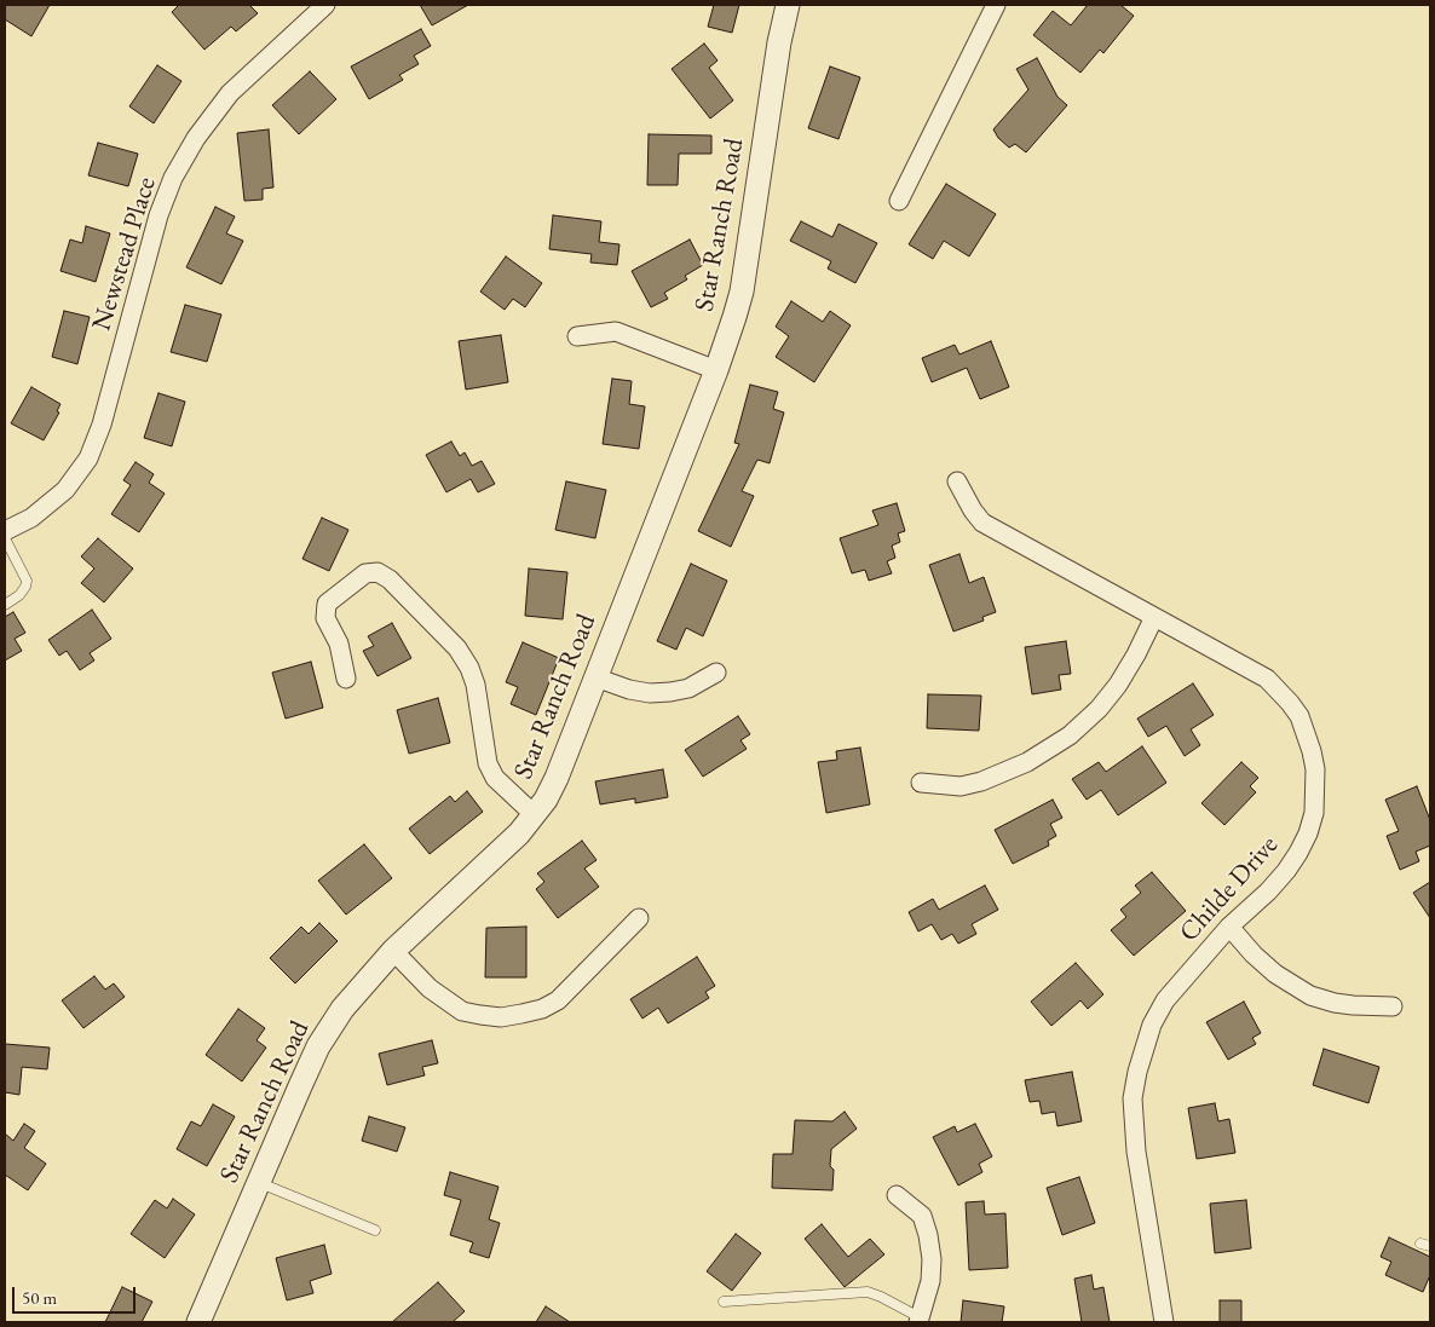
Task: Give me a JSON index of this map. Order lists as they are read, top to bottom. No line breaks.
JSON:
{"streets":{"street":["Star Ranch Road","Newstead Place","Childe Drive"]},"scale_bar":"50 m"}
